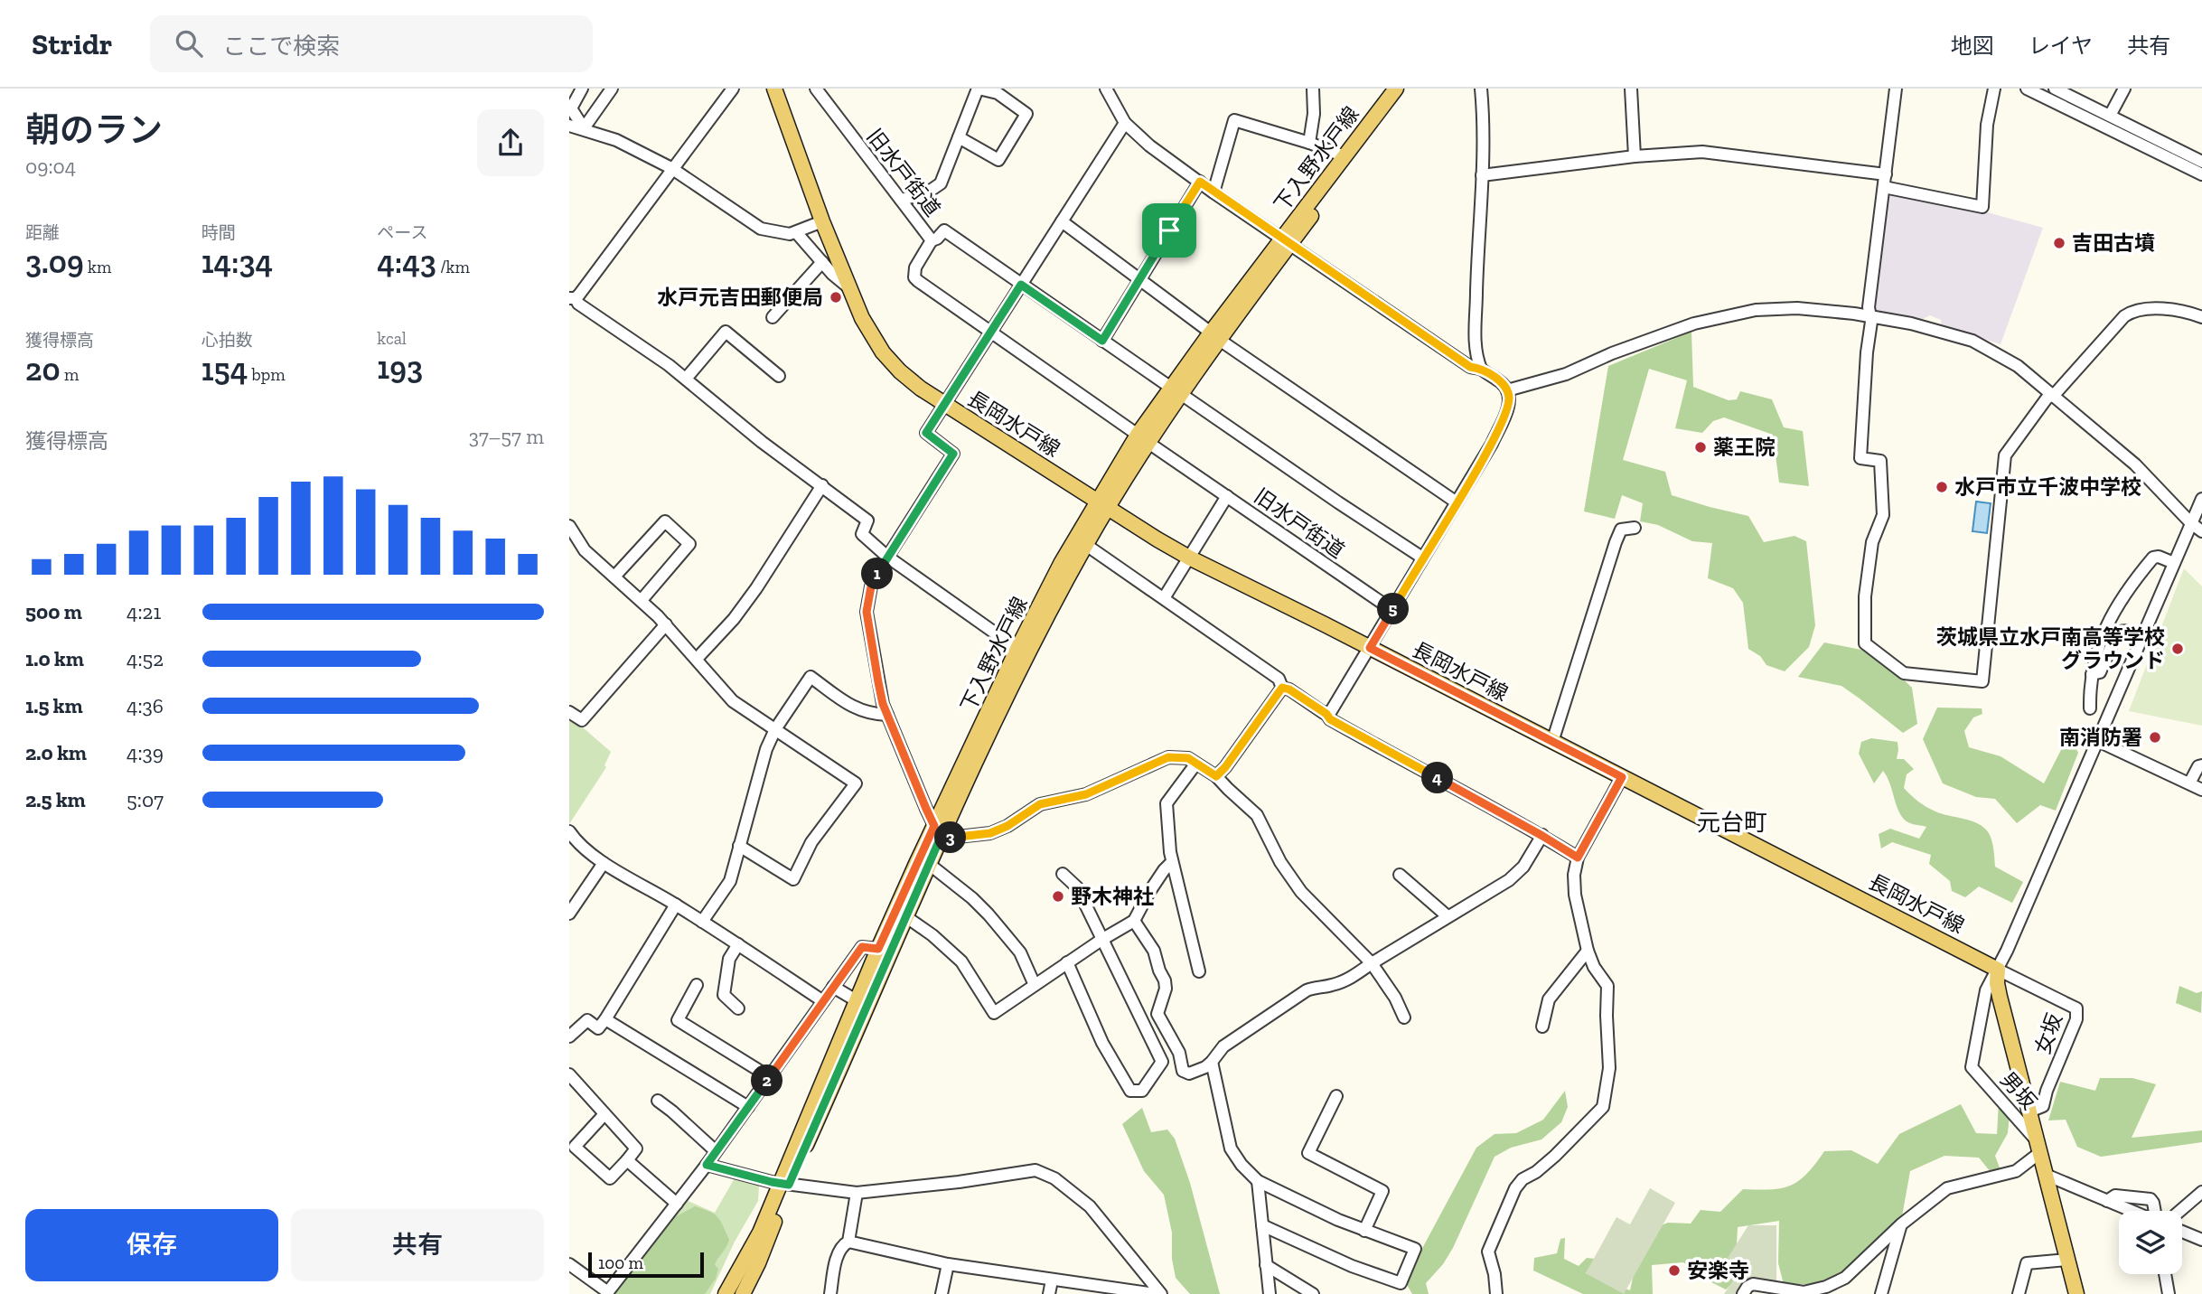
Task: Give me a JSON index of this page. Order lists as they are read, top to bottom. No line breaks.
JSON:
{"streets":{"main road":["下入野水戸線","長岡水戸線"],"street":["旧水戸街道","女坂","男坂"]},"crossings":[["下入野水戸線","旧水戸街道"],["下入野水戸線","長岡水戸線"],["長岡水戸線","女坂"],["長岡水戸線","男坂"],["女坂","男坂"]],"districts":["元台町"],"places":["吉田古墳","水戸元吉田郵便局","薬王院","水戸市立千波中学校","茨城県立水戸南高等学校 グラウンド","南消防署","野木神社","安楽寺"],"scale_bar":"100 m","page":{"header":"Stridr","search":"ここで検索","nav":["地図","レイヤ","共有"],"heading":["朝のラン","09:04"],"stats":[["距離","3.09 km"],["時間","14:34"],["ペース","4:43 /km"],["獲得標高","20 m"],["心拍数","154 bpm"],["kcal","193"]],"chart":["獲得標高","37–57 m"],"pins":["1","5","4","3","2"],"list":[{"name":"500 m","note":"4:21"},{"name":"1.0 km","note":"4:52"},{"name":"1.5 km","note":"4:36"},{"name":"2.0 km","note":"4:39"},{"name":"2.5 km","note":"5:07"}],"buttons":["保存","共有"],"scale":"100 m"}}
